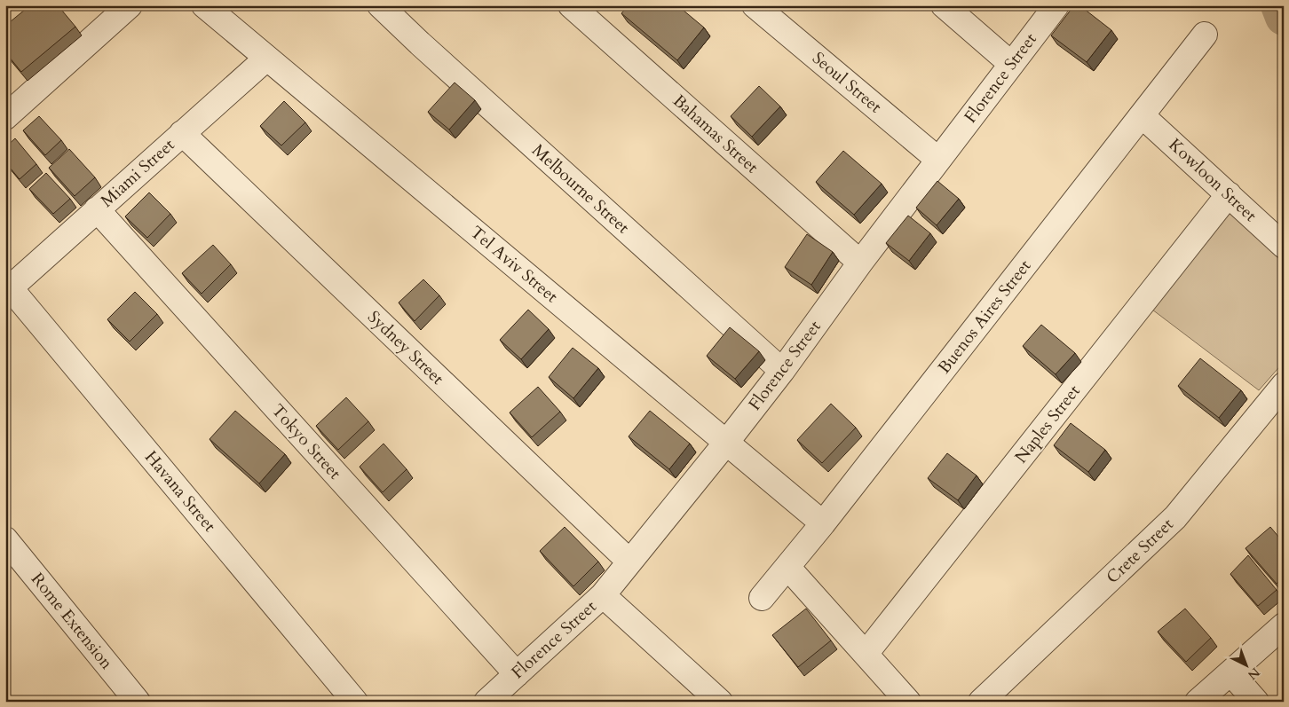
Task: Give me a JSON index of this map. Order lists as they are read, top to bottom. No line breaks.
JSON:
{"streets":{"street":["Florence Street","Seoul Street","Bahamas Street","Miami Street","Kowloon Street","Melbourne Street","Tel Aviv Street","Buenos Aires Street","Sydney Street","Naples Street","Tokyo Street","Havana Street","Crete Street","Rome Extension"]},"crossings":[["Florence Street","Seoul Street"],["Florence Street","Bahamas Street"],["Florence Street","Melbourne Street"],["Florence Street","Tel Aviv Street"],["Florence Street","Sydney Street"],["Florence Street","Tokyo Street"],["Miami Street","Tel Aviv Street"],["Miami Street","Sydney Street"],["Miami Street","Tokyo Street"],["Miami Street","Havana Street"],["Kowloon Street","Buenos Aires Street"],["Kowloon Street","Naples Street"],["Tel Aviv Street","Buenos Aires Street"]],"north":"bottom right"}
